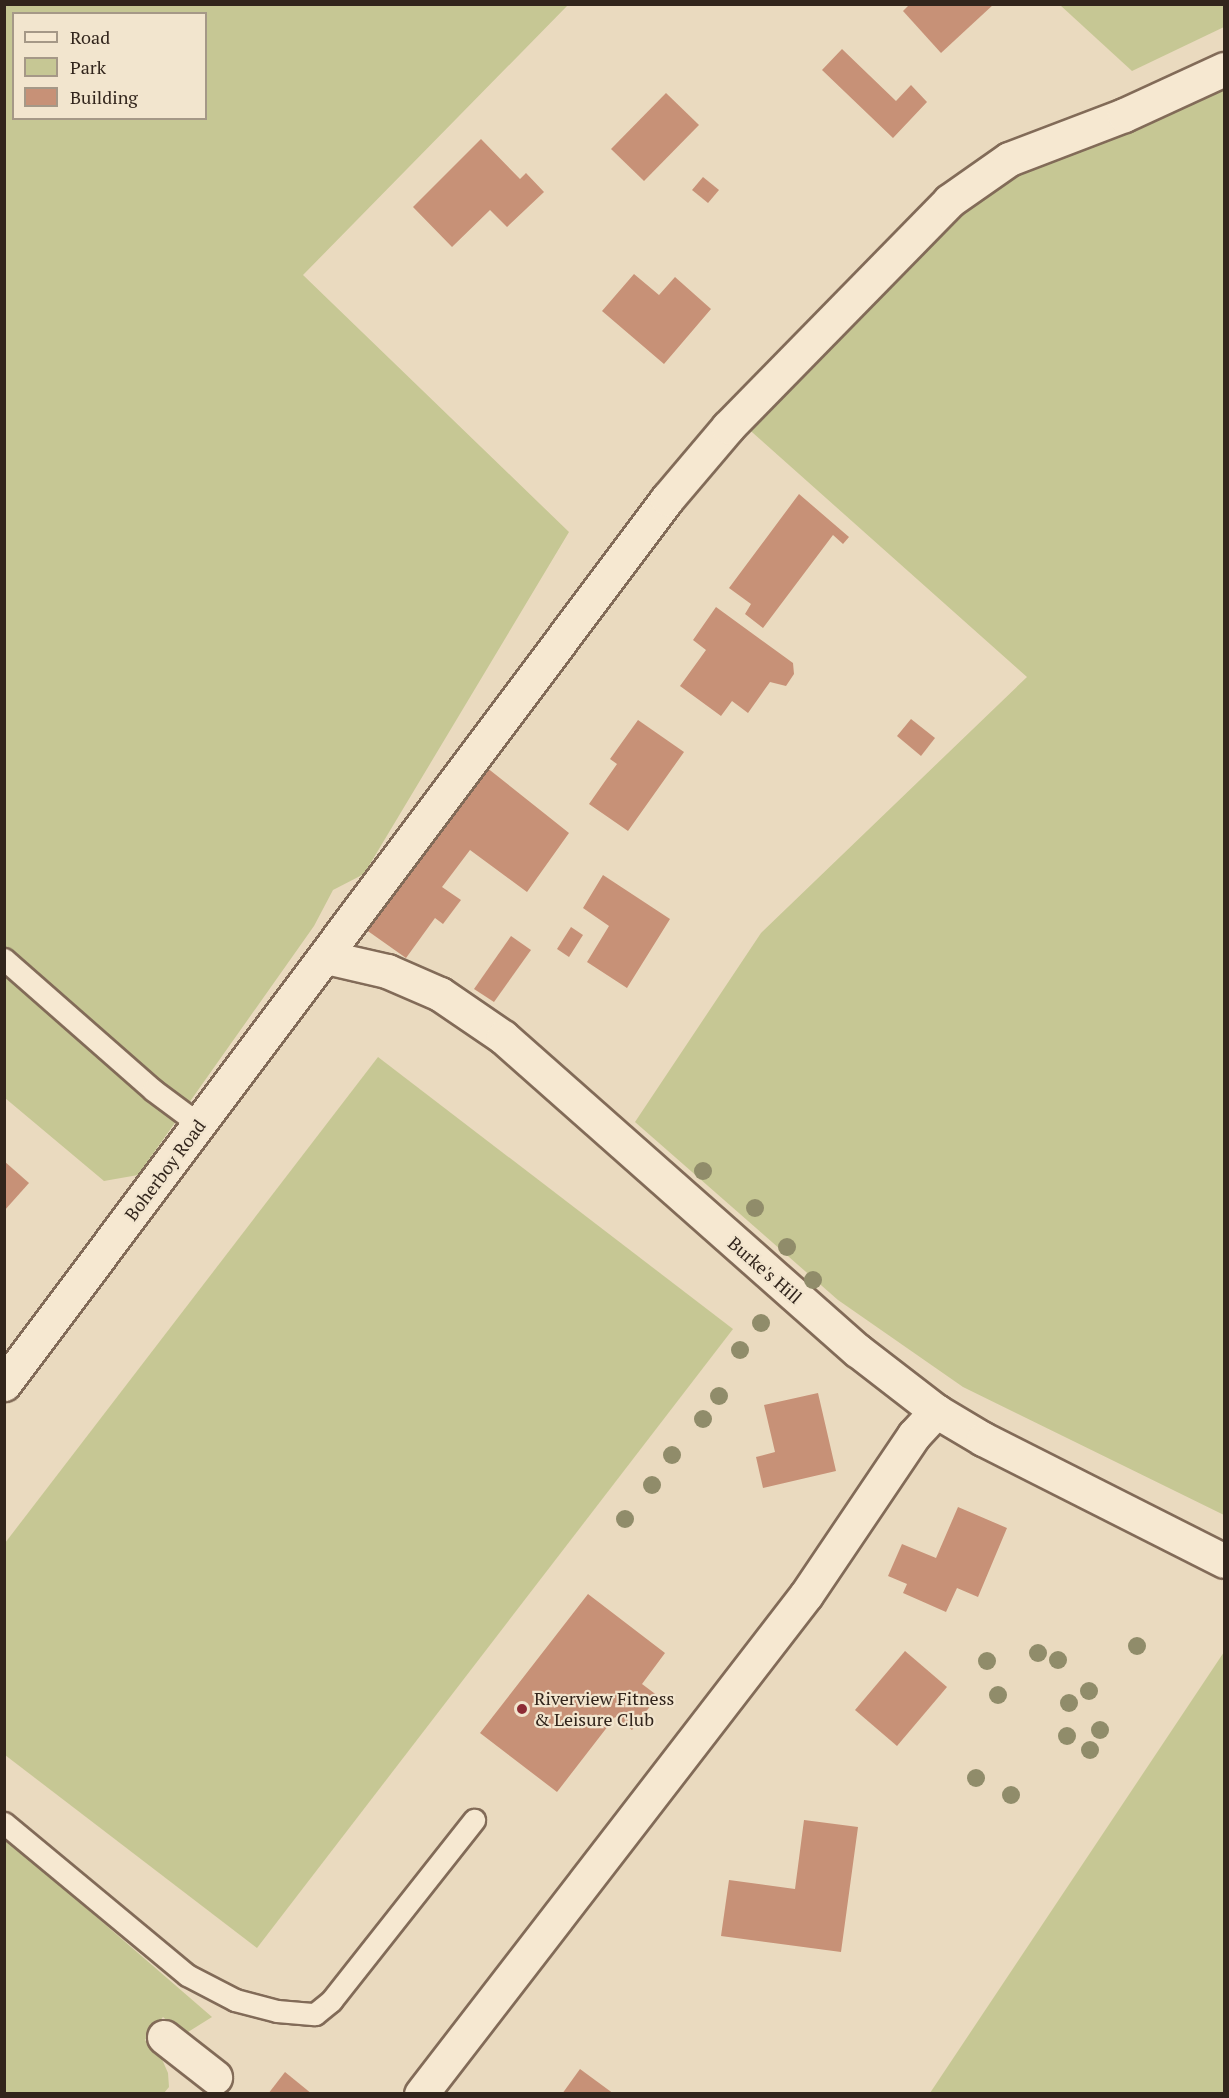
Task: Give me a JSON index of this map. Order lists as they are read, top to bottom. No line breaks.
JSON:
{"streets":{"street":["Boherboy Road","Burke's Hill"]},"crossings":[["Boherboy Road","Burke's Hill"]],"places":["Riverview Fitness & Leisure Club"],"legend":["Road","Park","Building"]}
